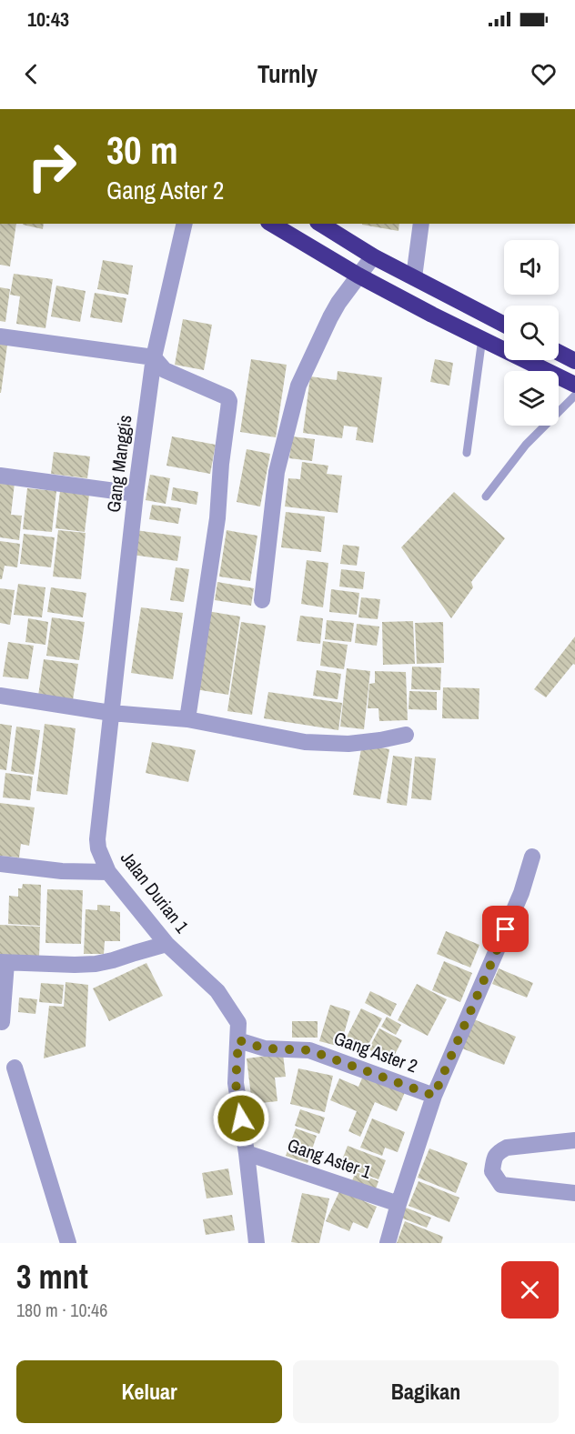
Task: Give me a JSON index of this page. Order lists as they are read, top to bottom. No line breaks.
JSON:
{"streets":{"street":["Gang Manggis","Jalan Durian 1","Gang Aster 2","Gang Aster 1"]},"crossings":[["Gang Manggis","Jalan Durian 1"],["Jalan Durian 1","Gang Aster 2"],["Jalan Durian 1","Gang Aster 1"]],"page":{"status":"10:43","header":"Turnly","turn":["30 m","Gang Aster 2"],"heading":["3 mnt","180 m · 10:46"],"buttons":["Keluar","Bagikan"]}}
